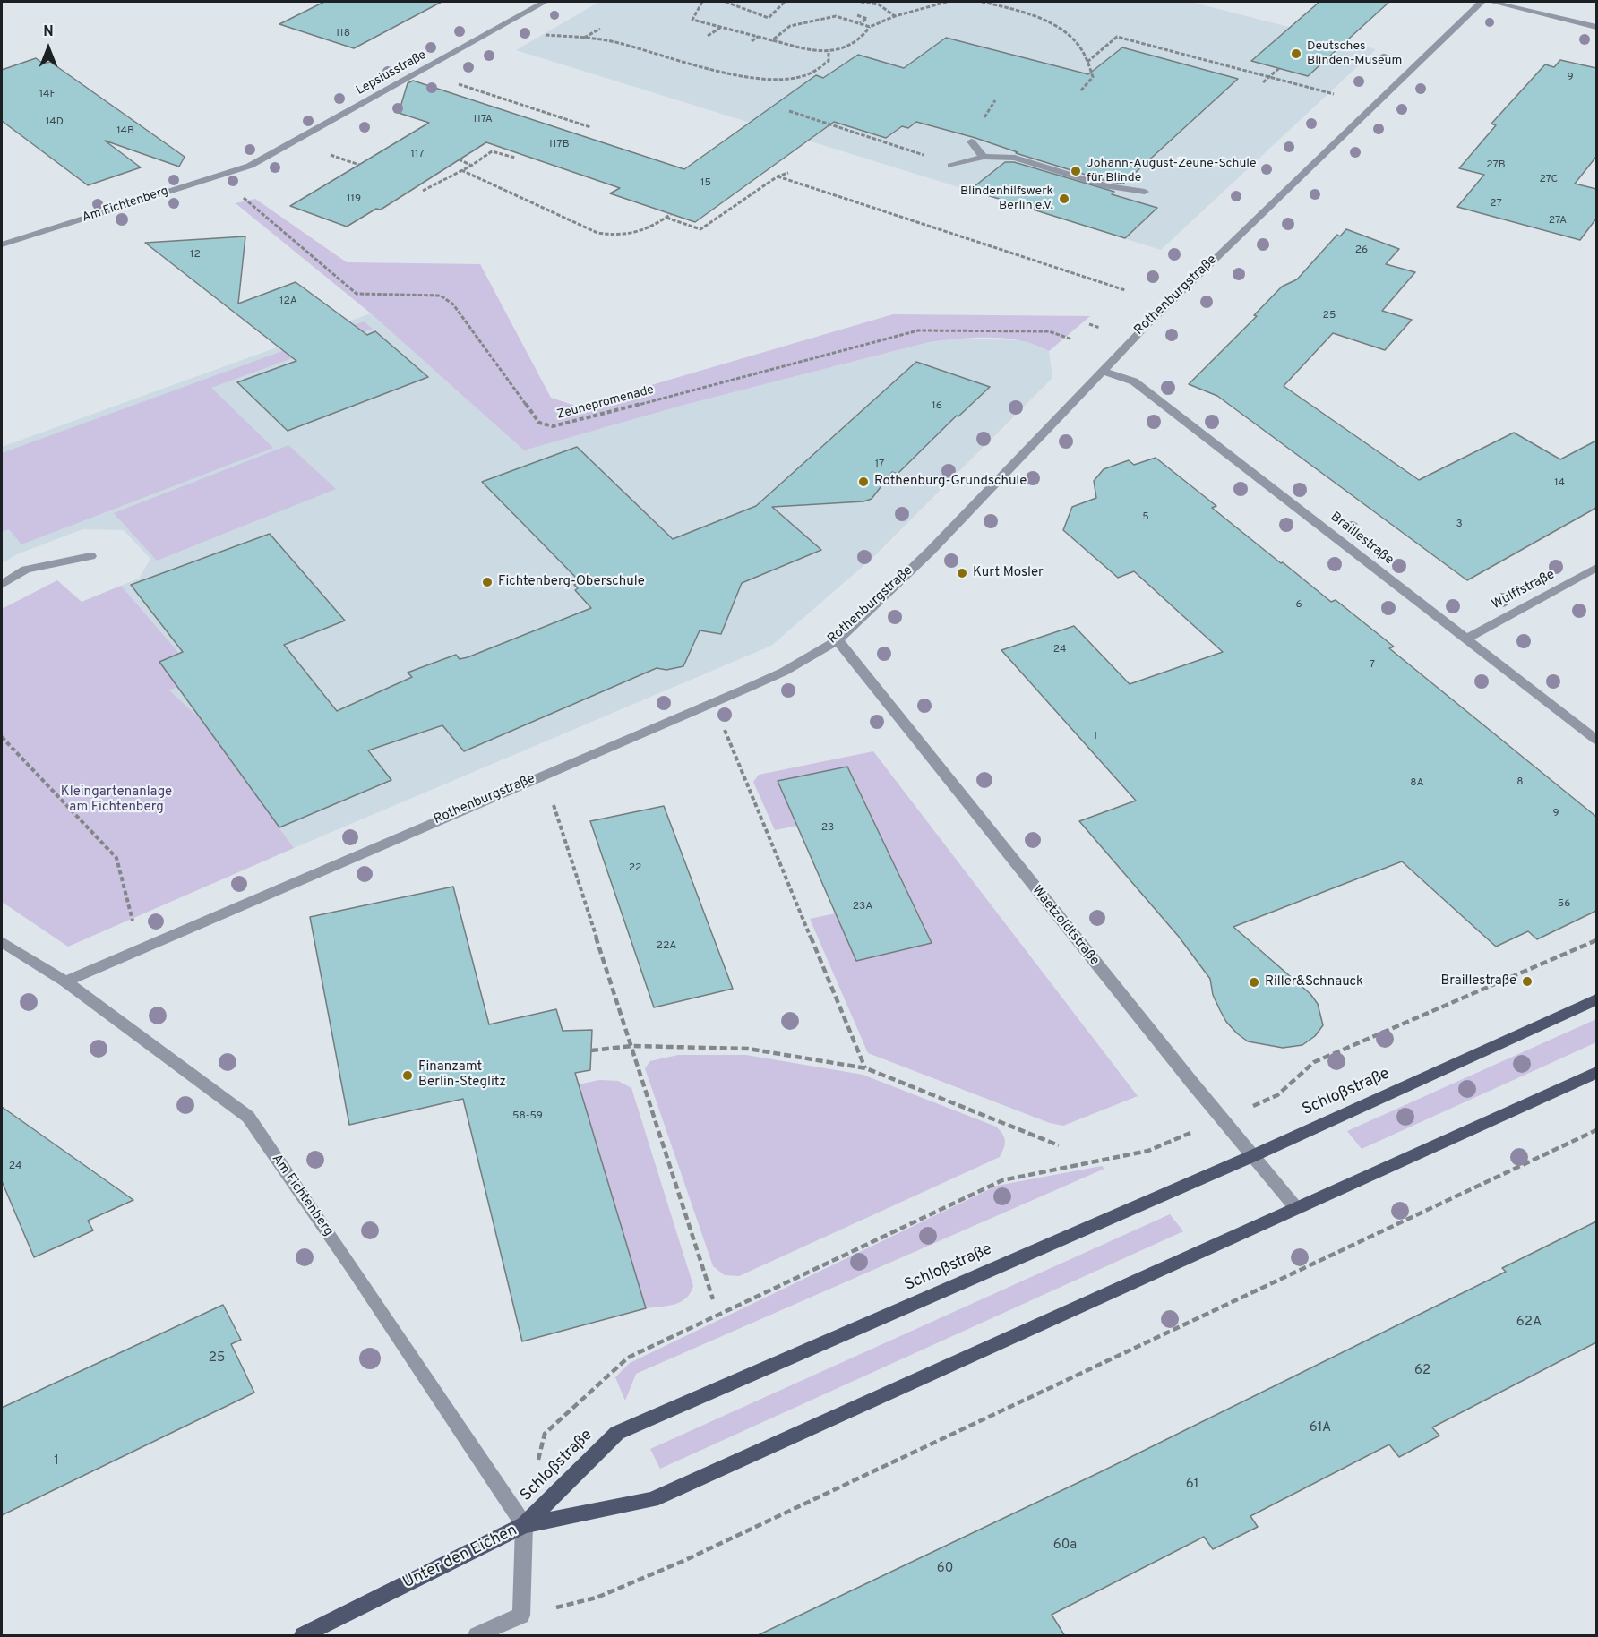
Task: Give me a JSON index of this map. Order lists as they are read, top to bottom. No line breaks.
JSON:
{"streets":{"main road":["Schloßstraße","Unter den Eichen"],"street":["Lepsiusstraße","Am Fichtenberg","Rothenburgstraße","Braillestraße","Wulffstraße","Waetzoldtstraße"],"path":["Zeunepromenade"]},"crossings":[["Lepsiusstraße","Am Fichtenberg"],["Am Fichtenberg","Rothenburgstraße"],["Am Fichtenberg","Schloßstraße"],["Am Fichtenberg","Unter den Eichen"],["Rothenburgstraße","Braillestraße"],["Rothenburgstraße","Waetzoldtstraße"],["Braillestraße","Wulffstraße"],["Waetzoldtstraße","Schloßstraße"],["Schloßstraße","Unter den Eichen"]],"parks":["Kleingartenanlage am Fichtenberg"],"places":["Deutsches Blinden-Museum","Johann-August-Zeune-Schule für Blinde","Blindenhilfswerk Berlin e.V.","Rothenburg-Grundschule","Kurt Mosler","Fichtenberg-Oberschule","Braillestraße","Riller&Schnauck","Finanzamt Berlin-Steglitz"],"house_numbers":["118","9","14F","117A","14D","14B","117B","117","27B","27C","15","119","27","27A","26","12","12A","25","16","17","14","5","3","6","24","7","1","8","8A","9","23","22","56","23A","22A","58-59","24","62A","25","62","61A","1","61","60a","60"],"north":"top"}
